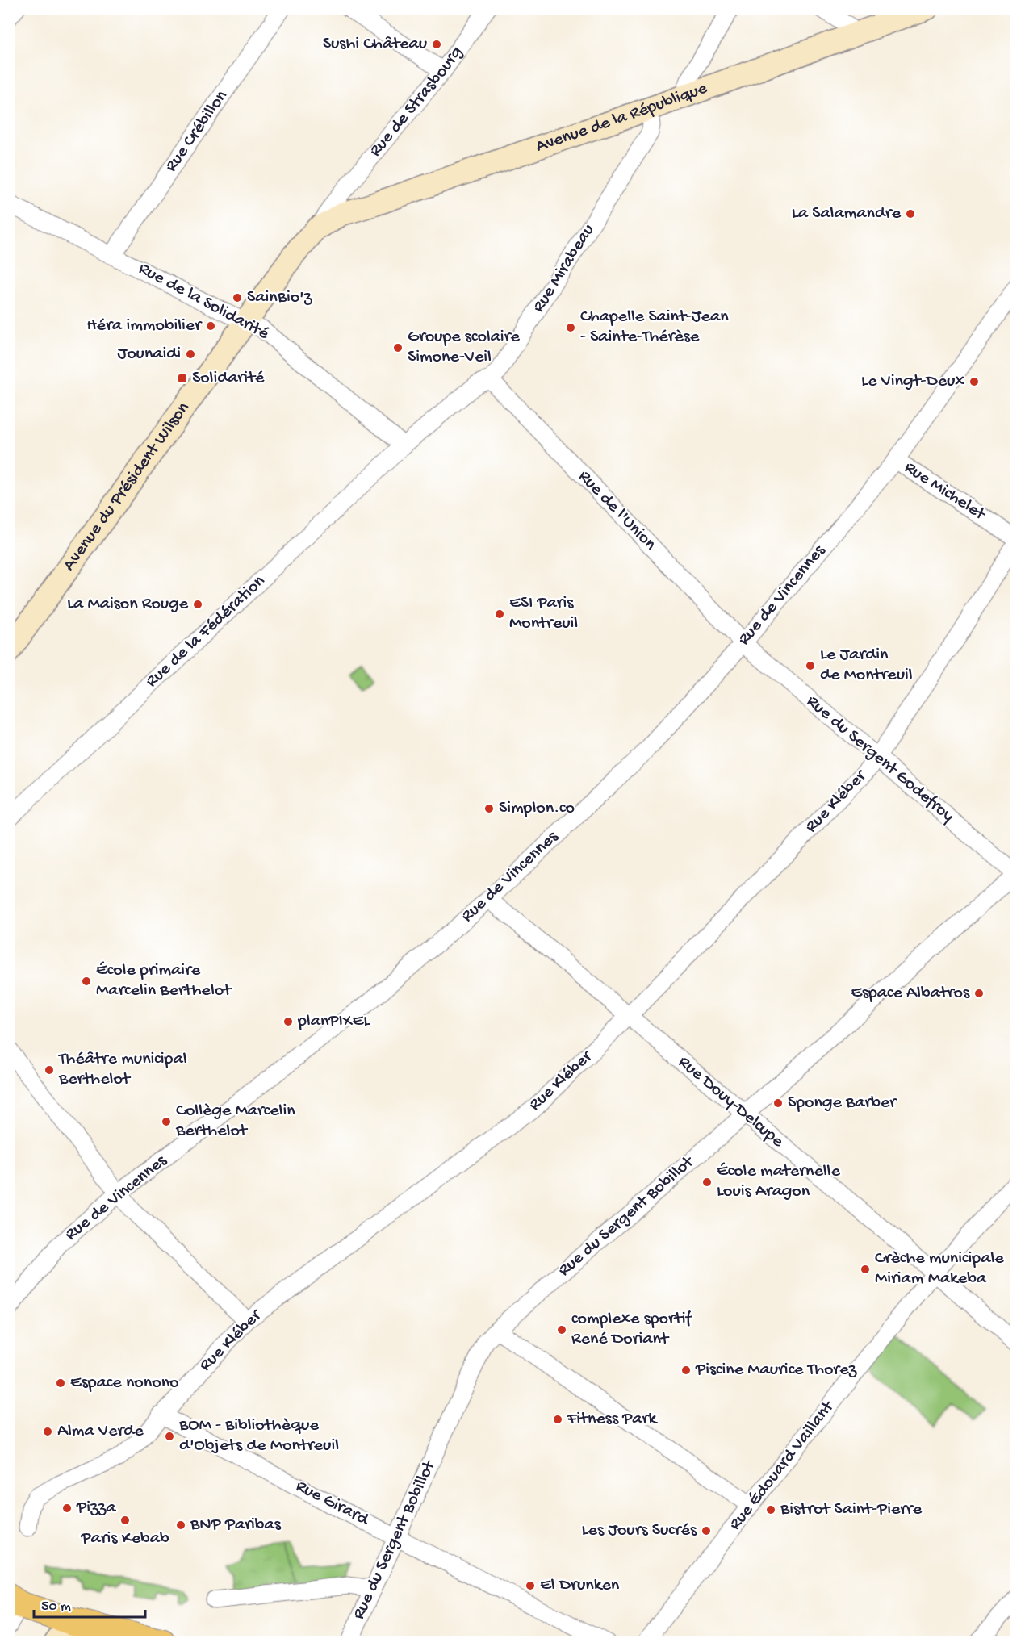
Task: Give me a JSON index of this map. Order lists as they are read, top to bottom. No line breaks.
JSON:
{"streets":{"street":["Rue de Strasbourg","Avenue de la République","Rue Crébillon","Rue Mirabeau","Rue de la Solidarité","Avenue du Président Wilson","Rue Michelet","Rue de l'Union","Rue de Vincennes","Rue de la Fédération","Rue du Sergent Godefroy","Rue Kléber","Rue Douy-Delcupe","Rue du Sergent Bobillot","Rue Édouard Vaillant","Rue Girard"]},"crossings":[["Rue de Strasbourg","Avenue de la République"],["Avenue de la République","Rue Mirabeau"],["Avenue de la République","Rue de la Solidarité"],["Avenue de la République","Avenue du Président Wilson"],["Rue Crébillon","Rue de la Solidarité"],["Rue Mirabeau","Rue de la Solidarité"],["Rue Mirabeau","Rue de l'Union"],["Rue Mirabeau","Rue de la Fédération"],["Rue de la Solidarité","Avenue du Président Wilson"],["Rue de la Solidarité","Rue de la Fédération"],["Rue Michelet","Rue de Vincennes"],["Rue de l'Union","Rue de Vincennes"],["Rue de l'Union","Rue du Sergent Godefroy"],["Rue de Vincennes","Rue du Sergent Godefroy"],["Rue de Vincennes","Rue Douy-Delcupe"],["Rue du Sergent Godefroy","Rue Kléber"],["Rue du Sergent Godefroy","Rue du Sergent Bobillot"],["Rue Kléber","Rue Douy-Delcupe"],["Rue Kléber","Rue Girard"],["Rue Douy-Delcupe","Rue du Sergent Bobillot"],["Rue Douy-Delcupe","Rue Édouard Vaillant"],["Rue du Sergent Bobillot","Rue Girard"]],"places":{"other":["Sushi Château","La Salamandre","SainBio'z","Héra immobilier","Chapelle Saint-Jean - Sainte-Thérèse","Groupe scolaire Simone-Veil","Jounaidi","Le Vingt-Deux","La Maison Rouge","ESI Paris Montreuil","Le Jardin de Montreuil","Simplon.co","École primaire Marcelin Berthelot","Espace Albatros","planPIXEL","Théâtre municipal Berthelot","Sponge Barber","Collège Marcelin Berthelot","École maternelle Louis Aragon","Crèche municipale Miriam Makeba","complexe sportif René Doriant","Piscine Maurice Thorez","Espace nonono","Fitness Park","Alma Verde","BOM - Bibliothèque d'Objets de Montreuil","Pizza","Bistrot Saint-Pierre","Paris Kebab","BNP Paribas","Les Jours Sucrés","El Drunken"],"transit":["Solidarité"]},"scale_bar":"50 m"}
